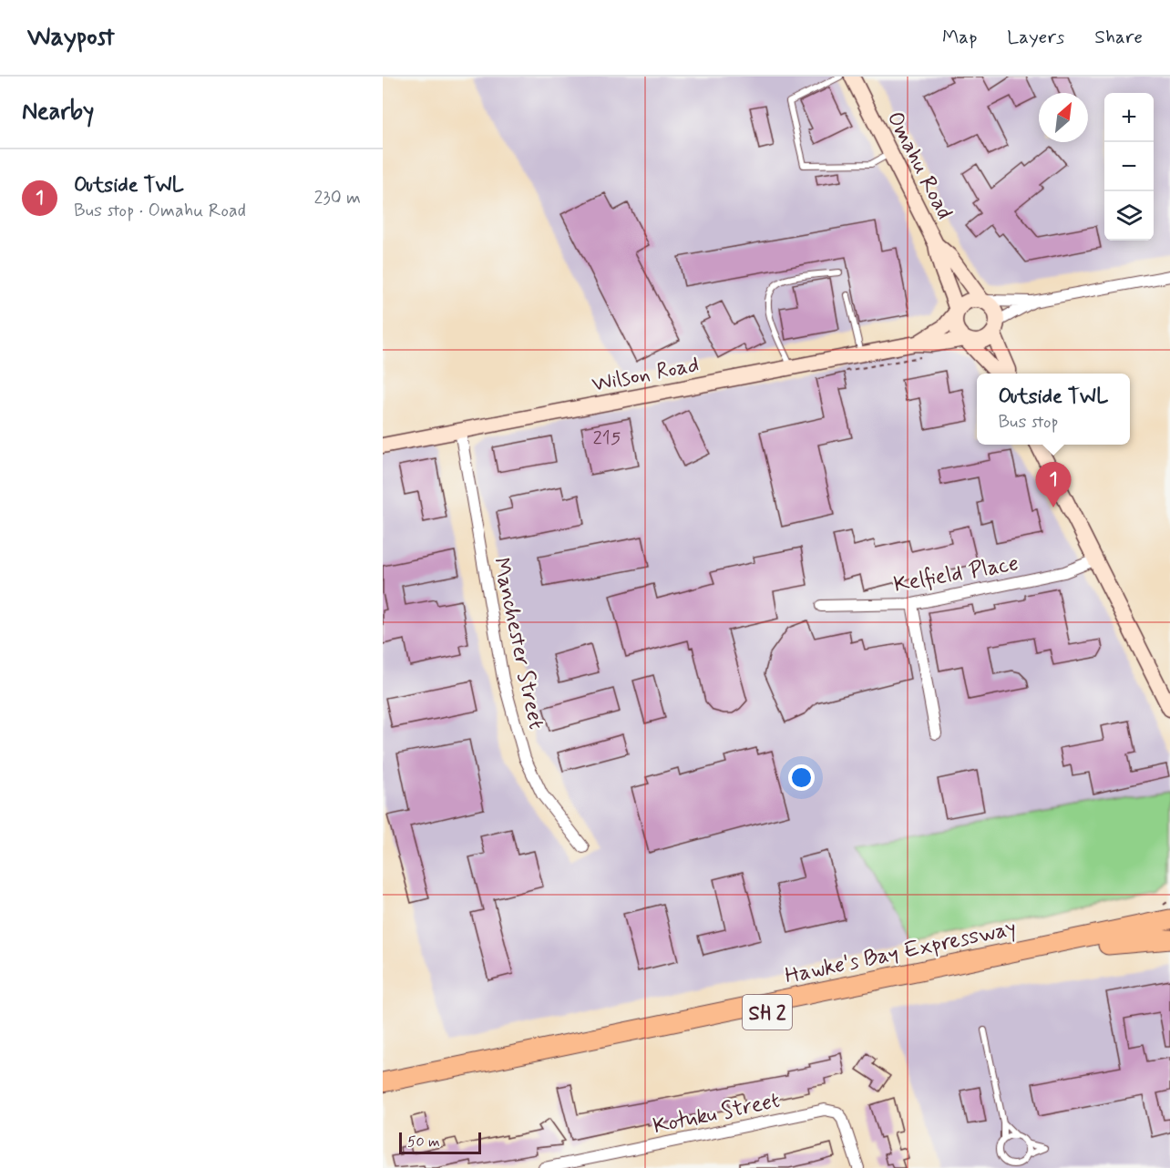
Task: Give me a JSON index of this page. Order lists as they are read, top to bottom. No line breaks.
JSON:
{"streets":{"highway":["Hawke's Bay Expressway","SH 2"],"main road":["Omahu Road","Wilson Road"],"street":["Kelfield Place","Manchester Street","Kotuku Street"]},"crossings":[["Omahu Road","Wilson Road"],["Wilson Road","Manchester Street"]],"house_numbers":["215"],"scale_bar":"50 m","north":"top right","page":{"header":"Waypost","nav":["Map","Layers","Share"],"heading":"Nearby","map_buttons":["+","−"],"list":[{"mark":"1","name":"Outside TWL","note":"Bus stop · Omahu Road","value":"230 m"}],"popup":["Outside TWL","Bus stop"],"pins":"1","scale":"50 m"}}
